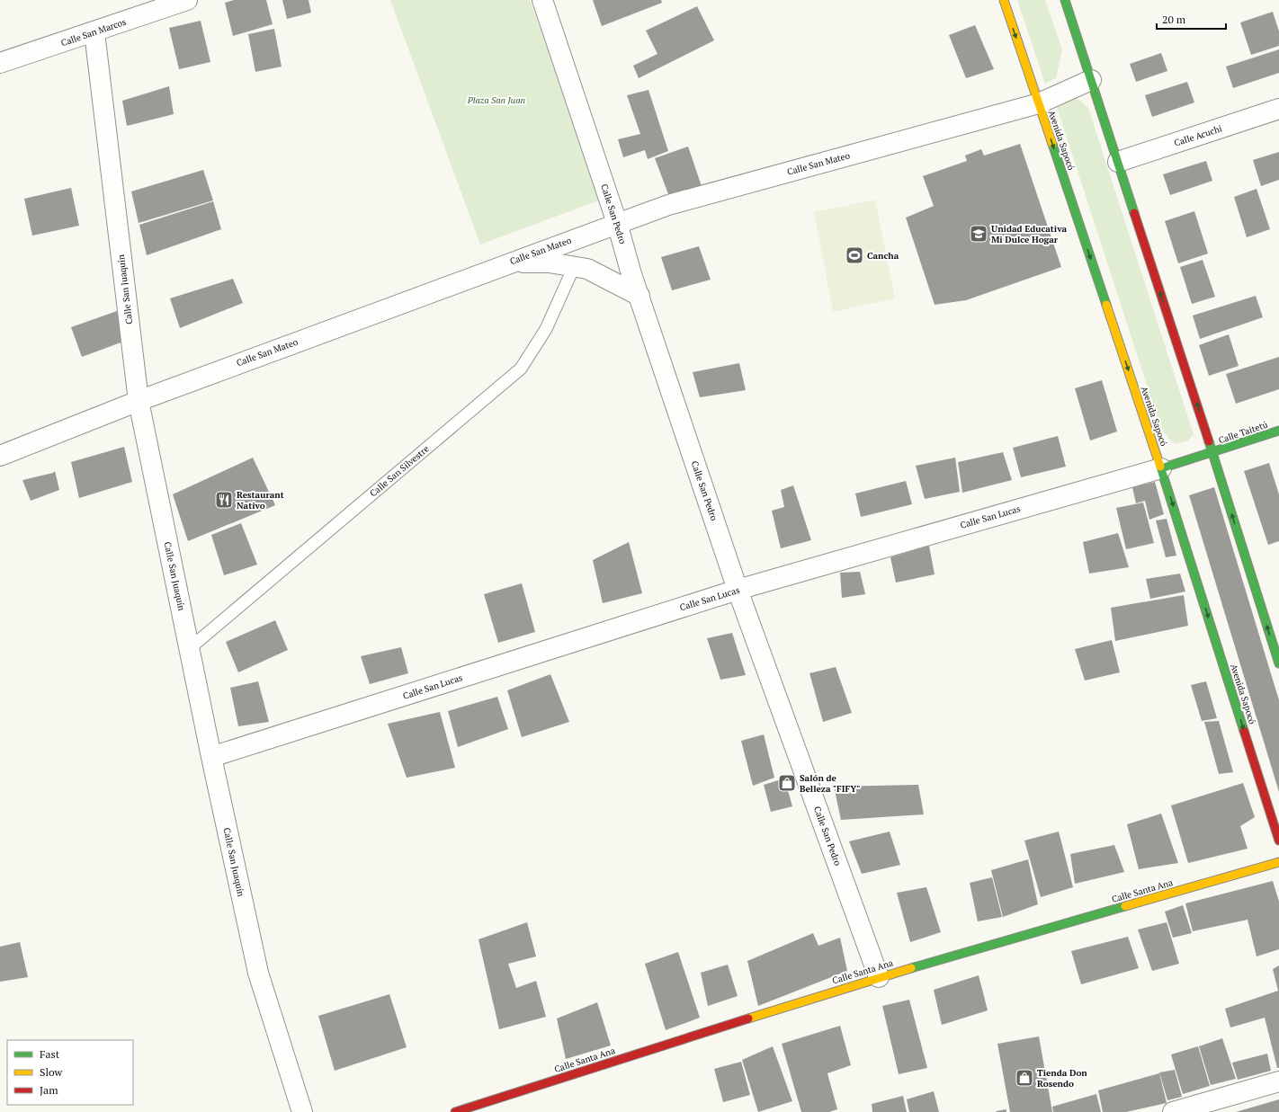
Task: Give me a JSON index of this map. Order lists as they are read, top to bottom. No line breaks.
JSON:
{"streets":{"main road":["Avenida Sapocó","Calle Taitetú","Calle San Lucas","Calle Santa Ana"],"street":["Calle San Marcos","Calle Acuchi","Calle San Mateo","Calle San Pedro","Calle San Juaquín"],"lane":["Calle San Silvestre"]},"crossings":[["Calle San Marcos","Calle San Juaquín"],["Avenida Sapocó","Calle San Mateo"],["Avenida Sapocó","Calle San Lucas"],["Calle San Mateo","Calle San Pedro"],["Calle San Mateo","Calle San Juaquín"],["Calle San Pedro","Calle San Lucas"],["Calle San Pedro","Calle Santa Ana"],["Calle San Juaquín","Calle San Silvestre"],["Calle San Juaquín","Calle San Lucas"],["Calle Taitetú","Calle San Lucas"]],"parks":["Plaza San Juan"],"places":{"school or university":["Unidad Educativa Mi Dulce Hogar"],"sports":["Cancha"],"restaurant":["Restaurant Nativo"],"shop":["Salón de Belleza \"FIFY\"","Tienda Don Rosendo"]},"legend":["Fast","Slow","Jam"],"scale_bar":"20 m"}
